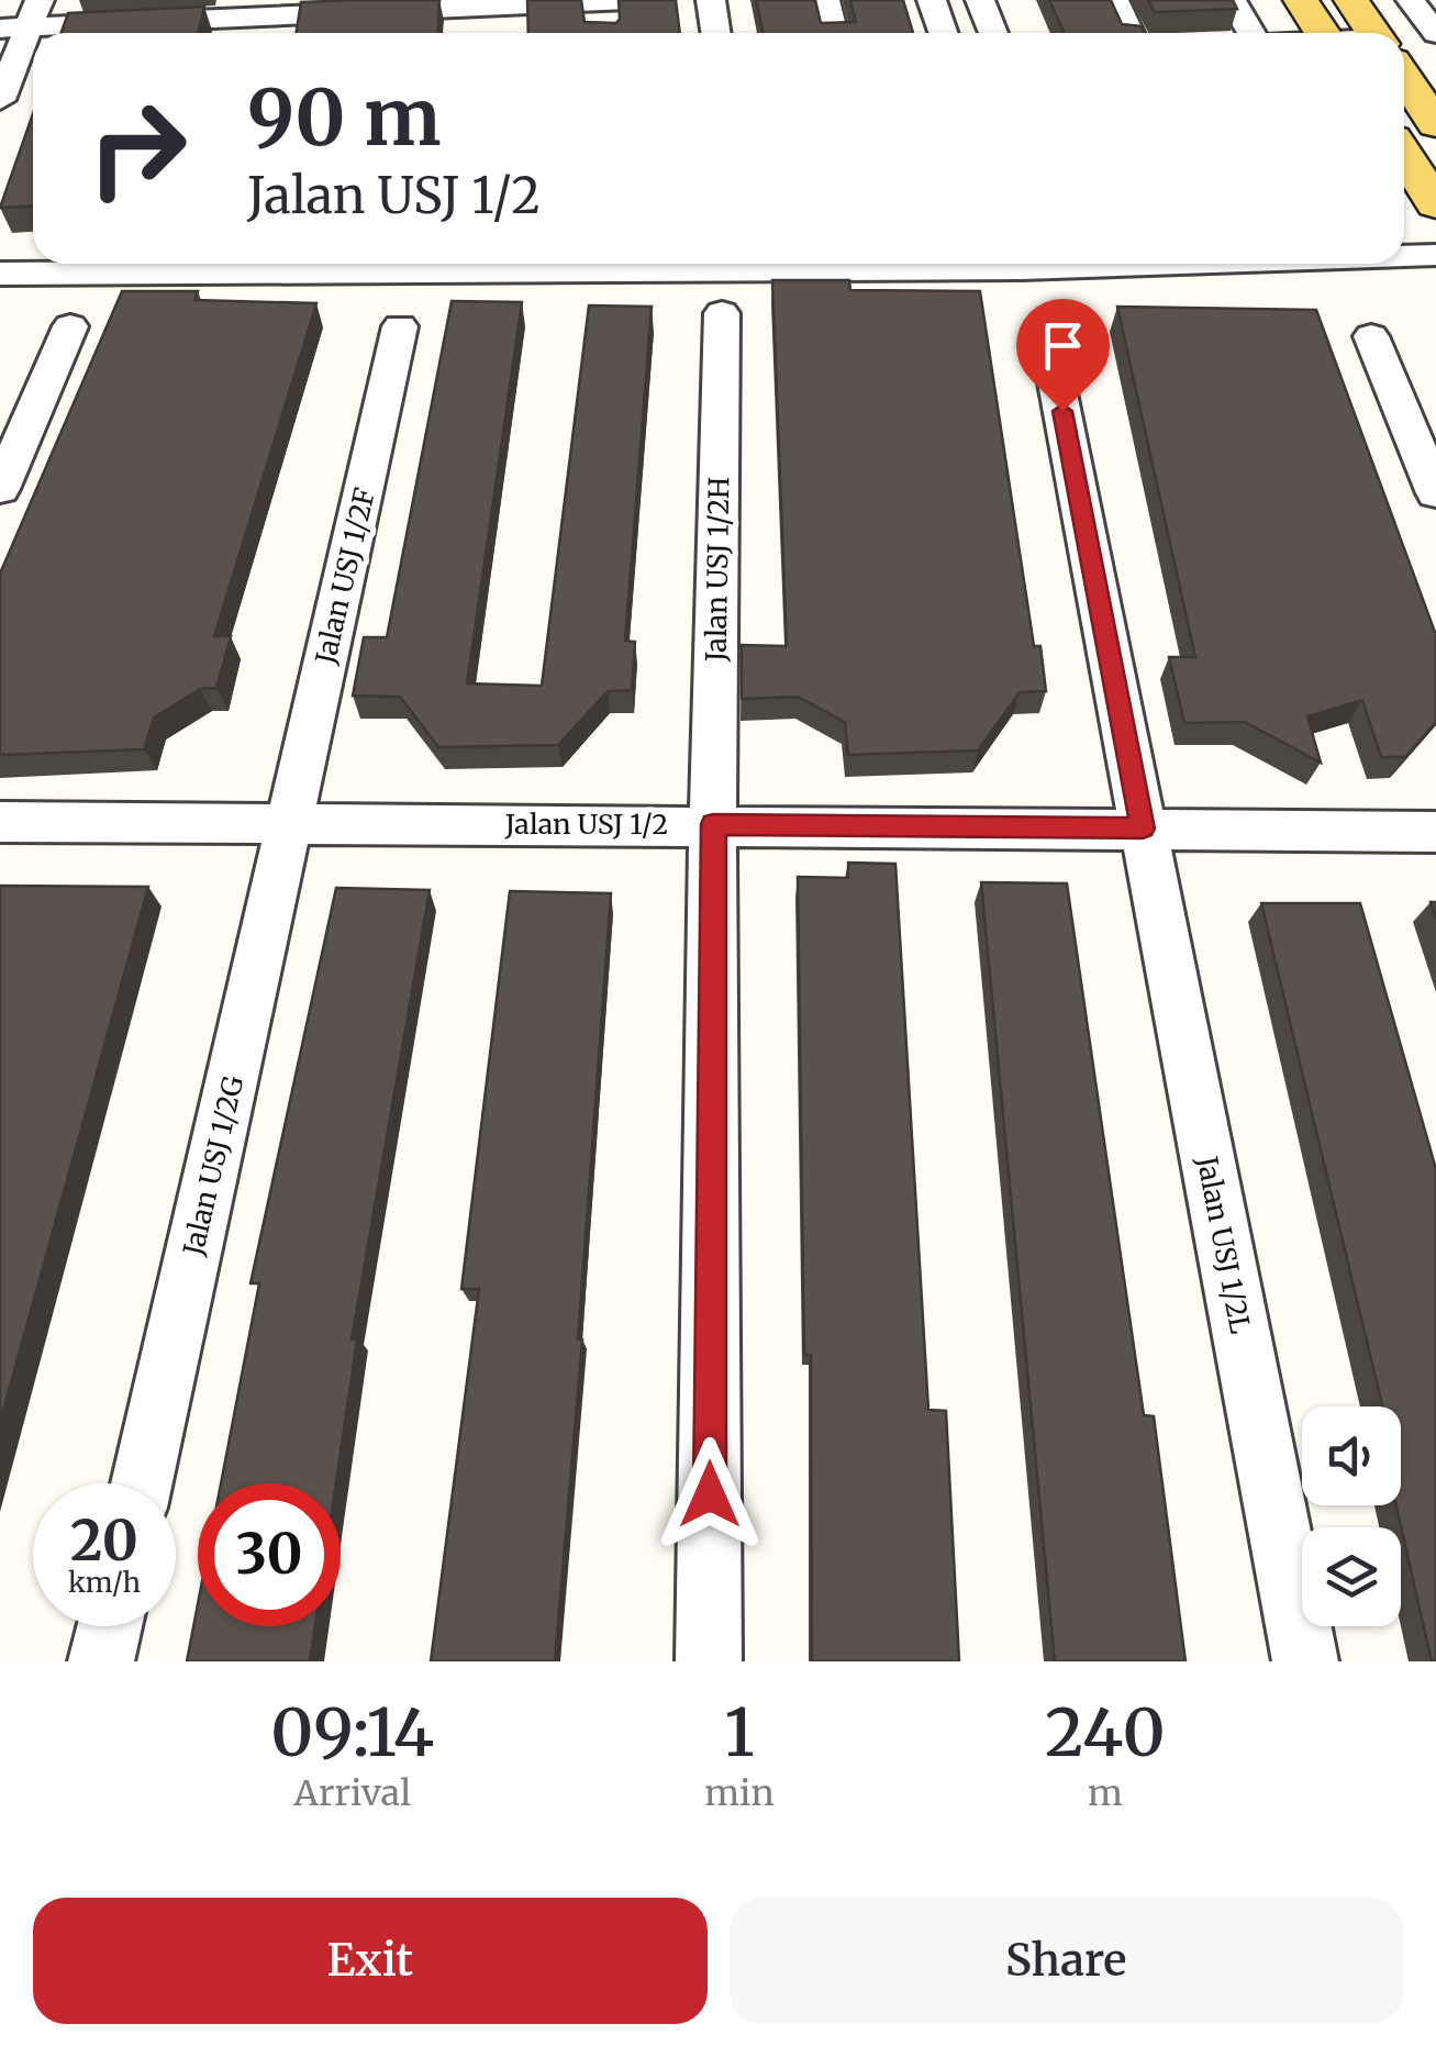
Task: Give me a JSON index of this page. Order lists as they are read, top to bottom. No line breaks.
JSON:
{"streets":{"street":["Jalan USJ 1/2H","Jalan USJ 1/2F","Jalan USJ 1/2","Jalan USJ 1/2G","Jalan USJ 1/2L"]},"crossings":[["Jalan USJ 1/2H","Jalan USJ 1/2"],["Jalan USJ 1/2F","Jalan USJ 1/2"],["Jalan USJ 1/2F","Jalan USJ 1/2G"],["Jalan USJ 1/2","Jalan USJ 1/2G"],["Jalan USJ 1/2","Jalan USJ 1/2L"]],"page":{"turn":["90 m","Jalan USJ 1/2"],"speed":"20 km/h","limit":"30","eta":["09:14","Arrival","1","min","240","m"],"buttons":["Exit","Share"]}}
